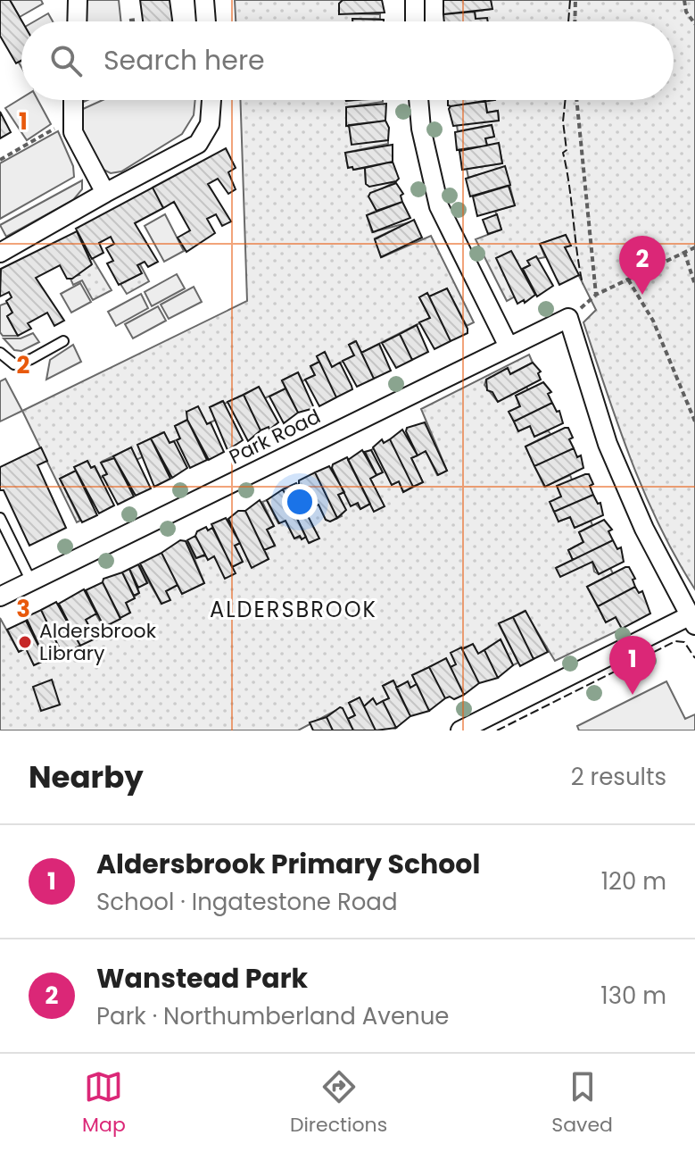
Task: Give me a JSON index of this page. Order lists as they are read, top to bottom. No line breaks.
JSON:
{"streets":{"street":["Park Road"]},"districts":["ALDERSBROOK"],"places":["Aldersbrook Library"],"page":{"search":"Search here","pins":["2","1"],"heading":["Nearby","2 results"],"list":[{"mark":"1","name":"Aldersbrook Primary School","note":"School · Ingatestone Road","value":"120 m"},{"mark":"2","name":"Wanstead Park","note":"Park · Northumberland Avenue","value":"130 m"}],"nav":["Map","Directions","Saved"]},"grid":{"rows":["1","2","3"]}}
